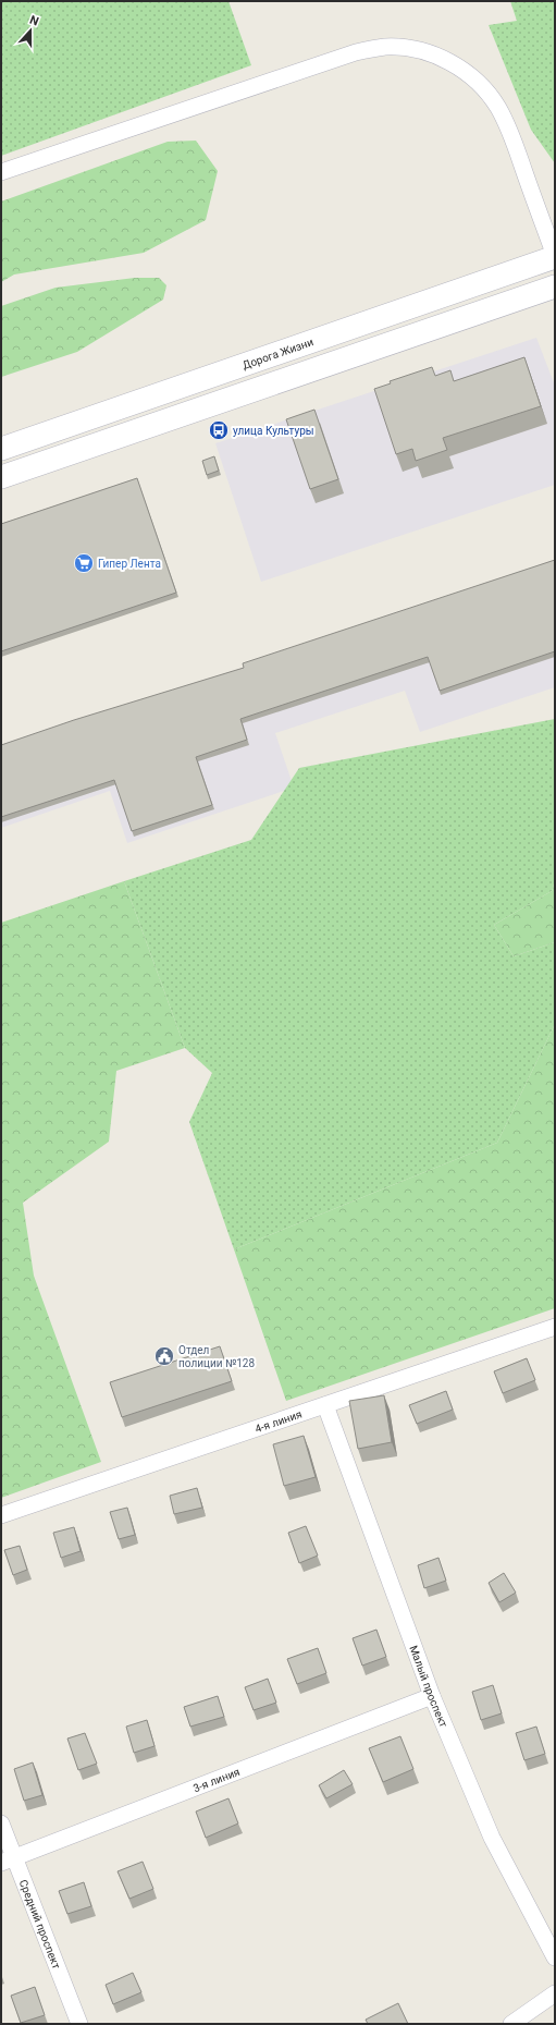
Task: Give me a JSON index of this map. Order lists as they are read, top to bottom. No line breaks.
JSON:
{"streets":{"main road":["Дорога Жизни"],"street":["4-я линия","Малый проспект","3-я линия","Средний проспект"]},"crossings":[["4-я линия","Малый проспект"],["Малый проспект","3-я линия"],["3-я линия","Средний проспект"]],"places":{"bus stop":["улица Культуры"],"supermarket":["Гипер Лента"],"public building":["Отдел полиции №128"]},"north":"top"}
